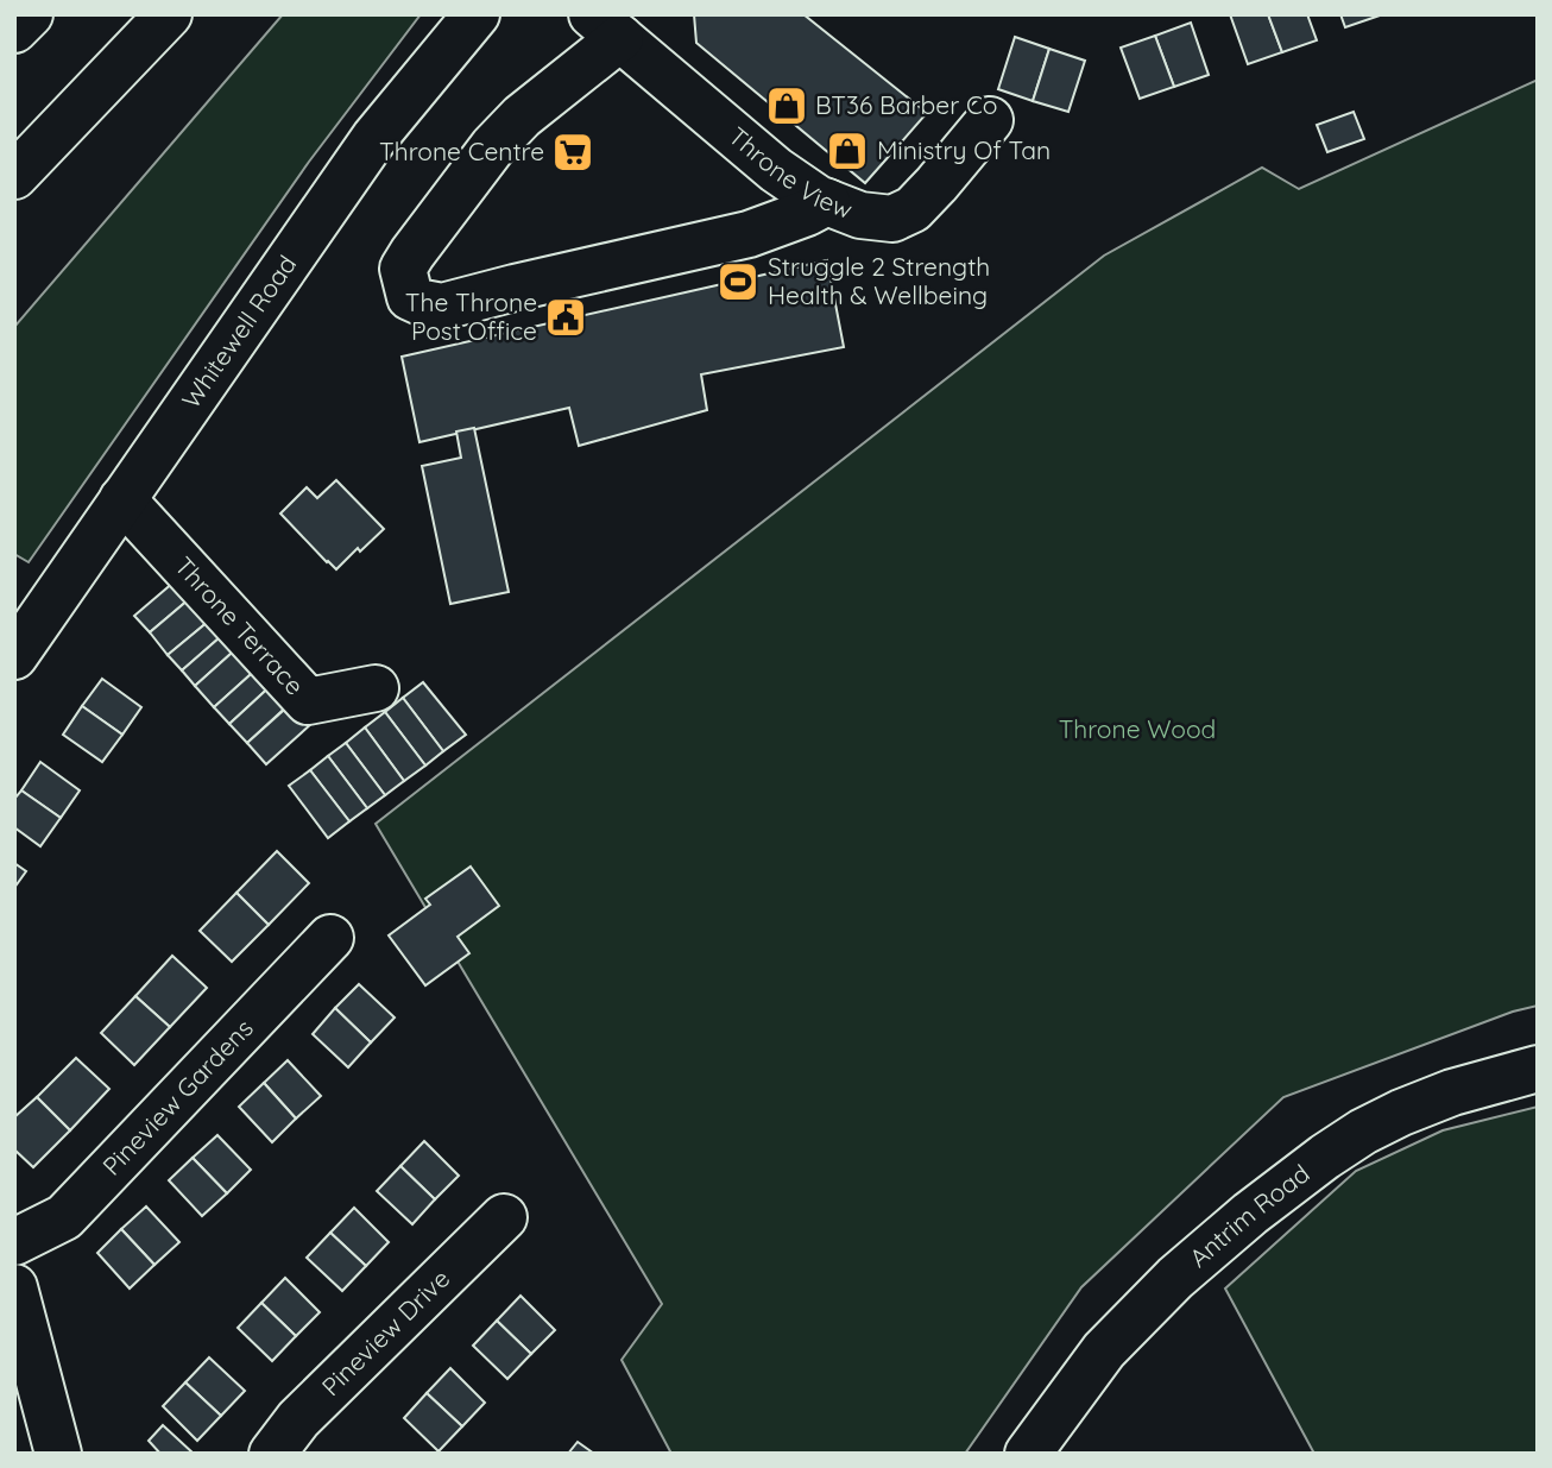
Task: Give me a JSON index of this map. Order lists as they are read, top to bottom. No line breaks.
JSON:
{"streets":{"main road":["Throne View","Whitewell Road","Throne Terrace","Pineview Gardens","Antrim Road","Pineview Drive"]},"crossings":[["Whitewell Road","Throne Terrace"]],"parks":["Throne Wood"],"places":{"shop":["BT36 Barber Co","Ministry Of Tan"],"supermarket":["Throne Centre"],"sports":["Struggle 2 Strength Health & Wellbeing"],"public building":["The Throne Post Office"]}}
